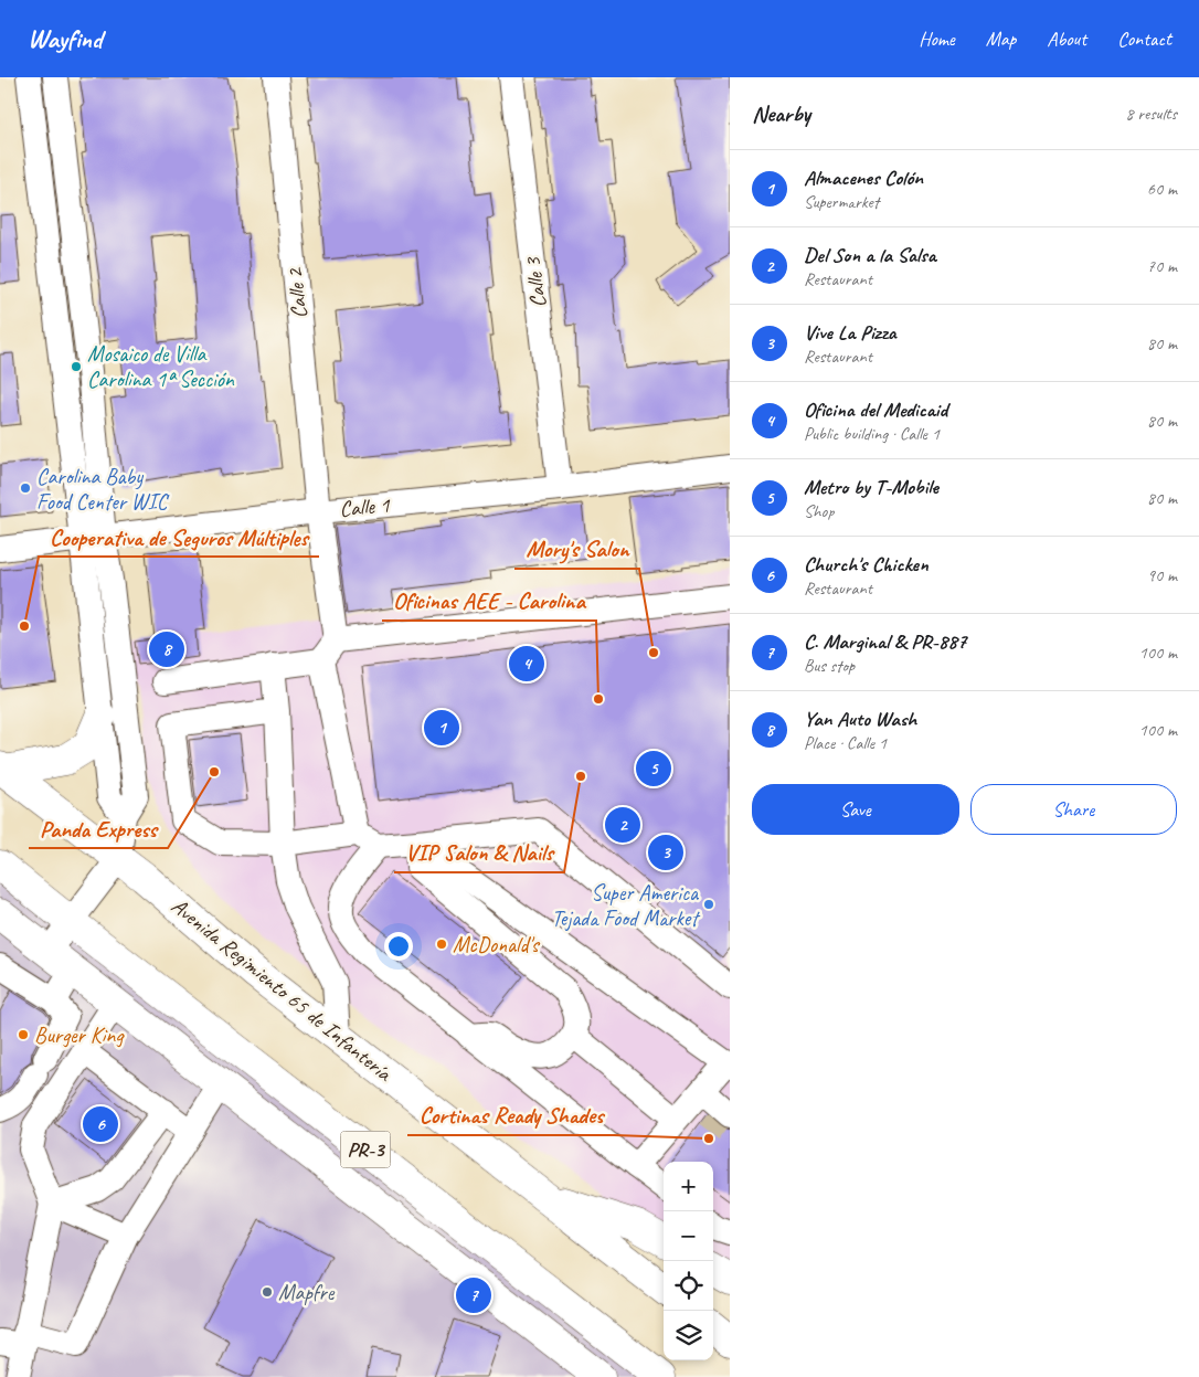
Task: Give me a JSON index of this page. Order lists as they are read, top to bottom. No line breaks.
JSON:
{"streets":{"main road":["Avenida Regimiento 65 de Infantería","PR-3"],"street":["Calle 3","Calle 2","Calle 1"]},"crossings":[["Calle 3","Calle 1"],["Calle 2","Calle 1"]],"places":["Mosaico de Villa Carolina 1ª Sección","Carolina Baby Food Center WIC","Cooperativa de Seguros Múltiples","Mory's Salon","Oficinas AEE - Carolina","Panda Express","VIP Salon & Nails","Super America Tejada Food Market","McDonald's","Burger King","Cortinas Ready Shades","Mapfre"],"page":{"header":"Wayfind","nav":["Home","Map","About","Contact"],"heading":["Nearby","8 results"],"list":[{"mark":"1","name":"Almacenes Colón","note":"Supermarket","value":"60 m"},{"mark":"2","name":"Del Son a la Salsa","note":"Restaurant","value":"70 m"},{"mark":"3","name":"Vive La Pizza","note":"Restaurant","value":"80 m"},{"mark":"4","name":"Oficina del Medicaid","note":"Public building · Calle 1","value":"80 m"},{"mark":"5","name":"Metro by T-Mobile","note":"Shop","value":"80 m"},{"mark":"6","name":"Church's Chicken","note":"Restaurant","value":"90 m"},{"mark":"7","name":"C. Marginal & PR-887","note":"Bus stop","value":"100 m"},{"mark":"8","name":"Yan Auto Wash","note":"Place · Calle 1","value":"100 m"}],"pins":["8","4","1","5","2","3","6","7"],"buttons":["Save","Share"],"map_buttons":["+","−"]}}
